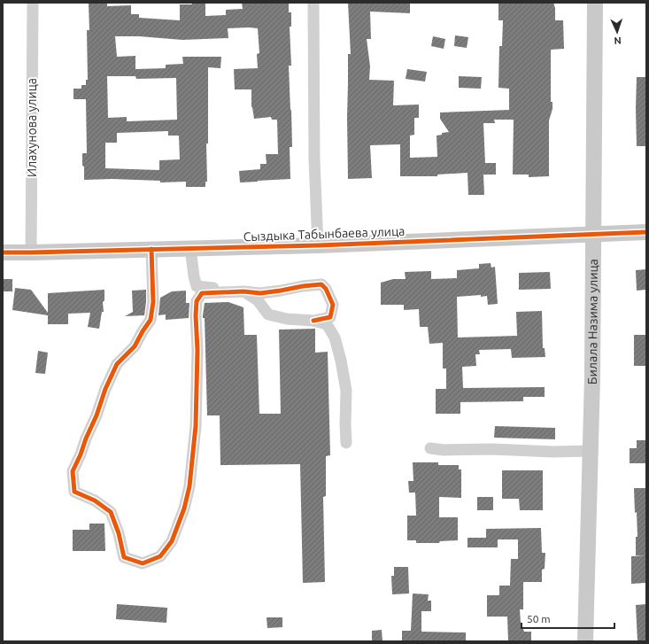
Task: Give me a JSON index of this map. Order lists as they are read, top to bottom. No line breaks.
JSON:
{"streets":{"street":["Илахунова улица","Сыздыка Табынбаева улица","Билала Назима улица"]},"crossings":[["Илахунова улица","Сыздыка Табынбаева улица"],["Сыздыка Табынбаева улица","Билала Назима улица"]],"scale_bar":"50 m","north":"bottom"}
